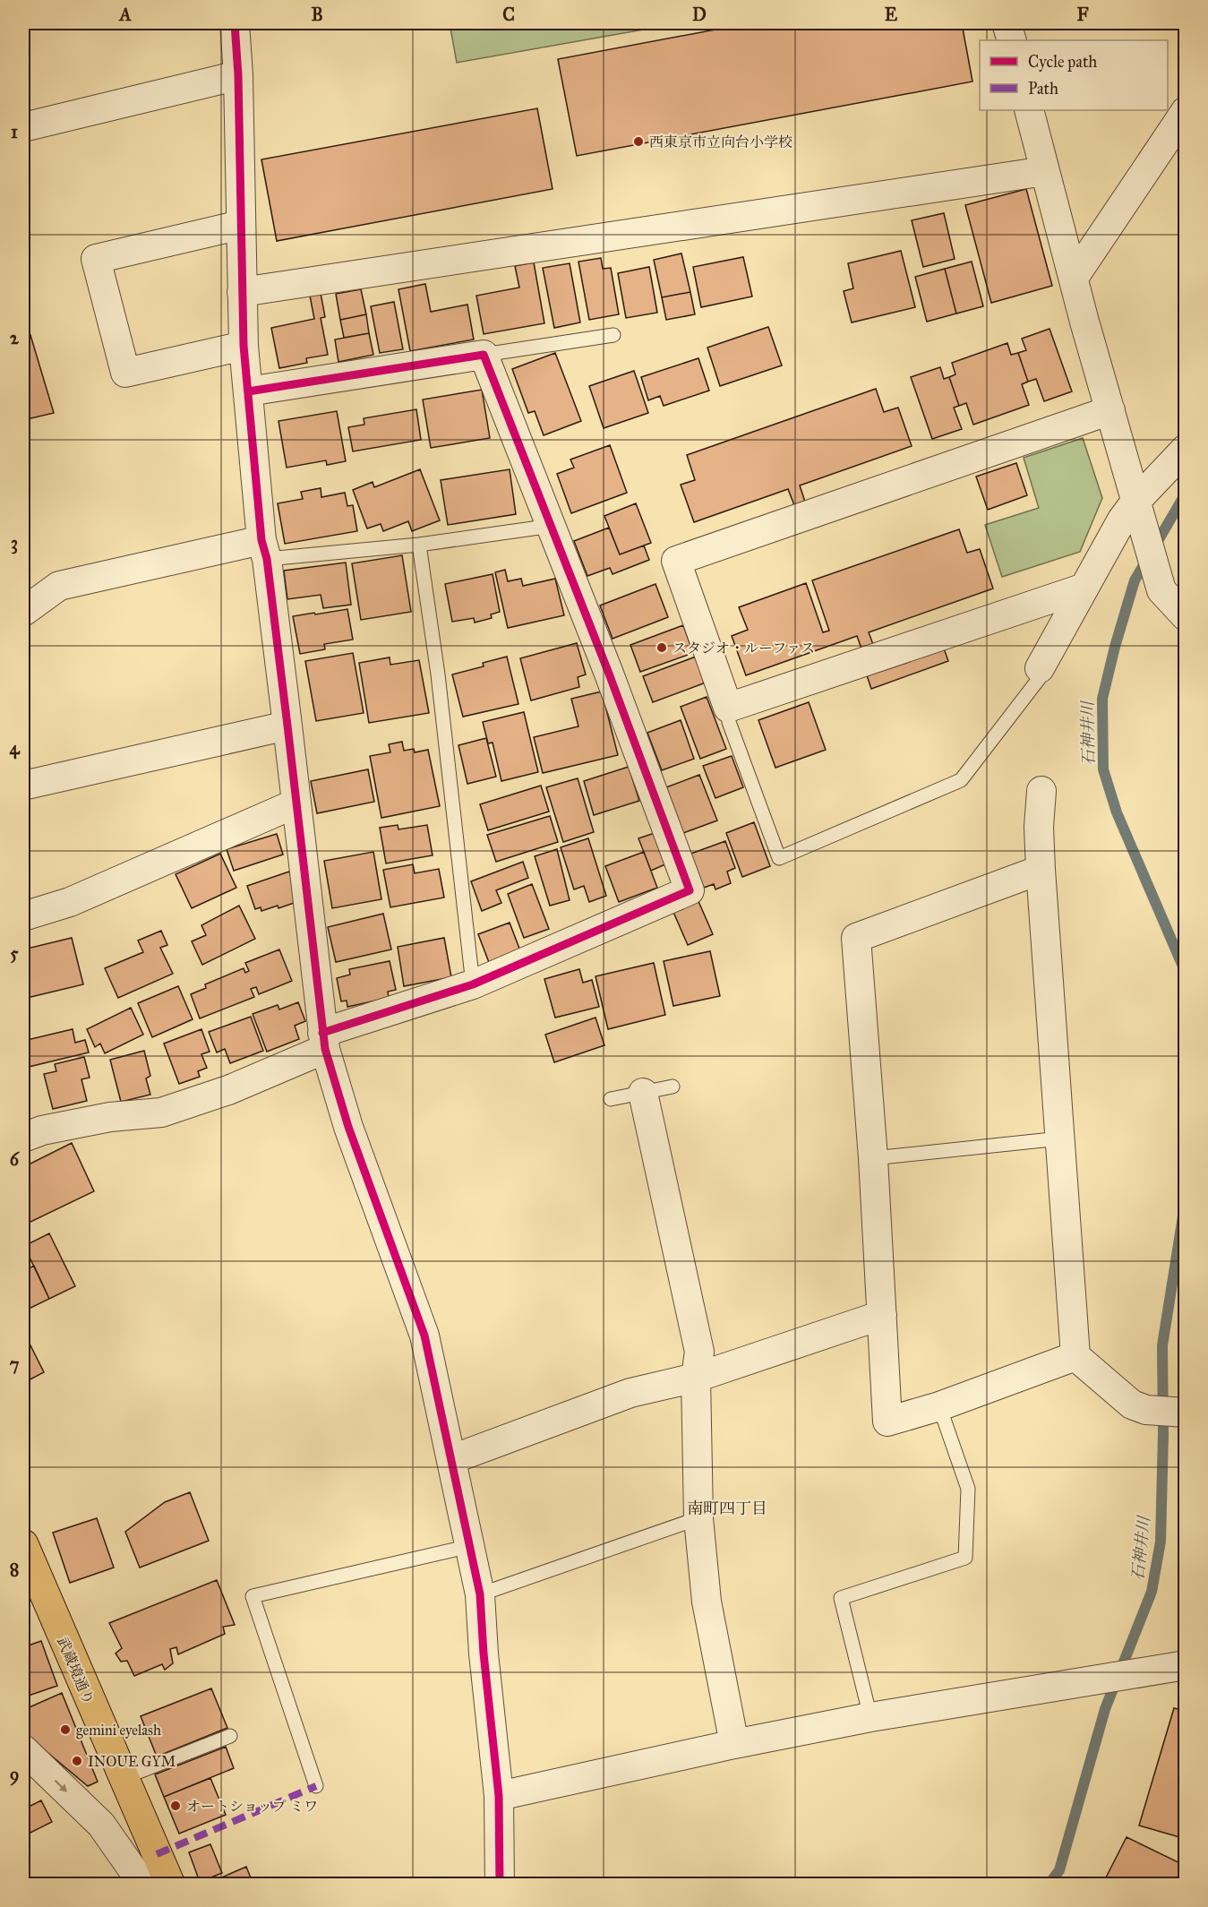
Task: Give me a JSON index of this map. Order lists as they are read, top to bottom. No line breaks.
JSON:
{"streets":{"main road":["武蔵境通り"]},"districts":["南町四丁目"],"water":["石神井川"],"places":["西東京市立向台小学校","スタジオ・ルーファス","gemini eyelash","INOUE GYM","オートショップ ミワ"],"legend":["Cycle path","Path"],"grid":{"columns":["A","B","C","D","E","F"],"rows":["1","2","3","4","5","6","7","8","9"]}}
